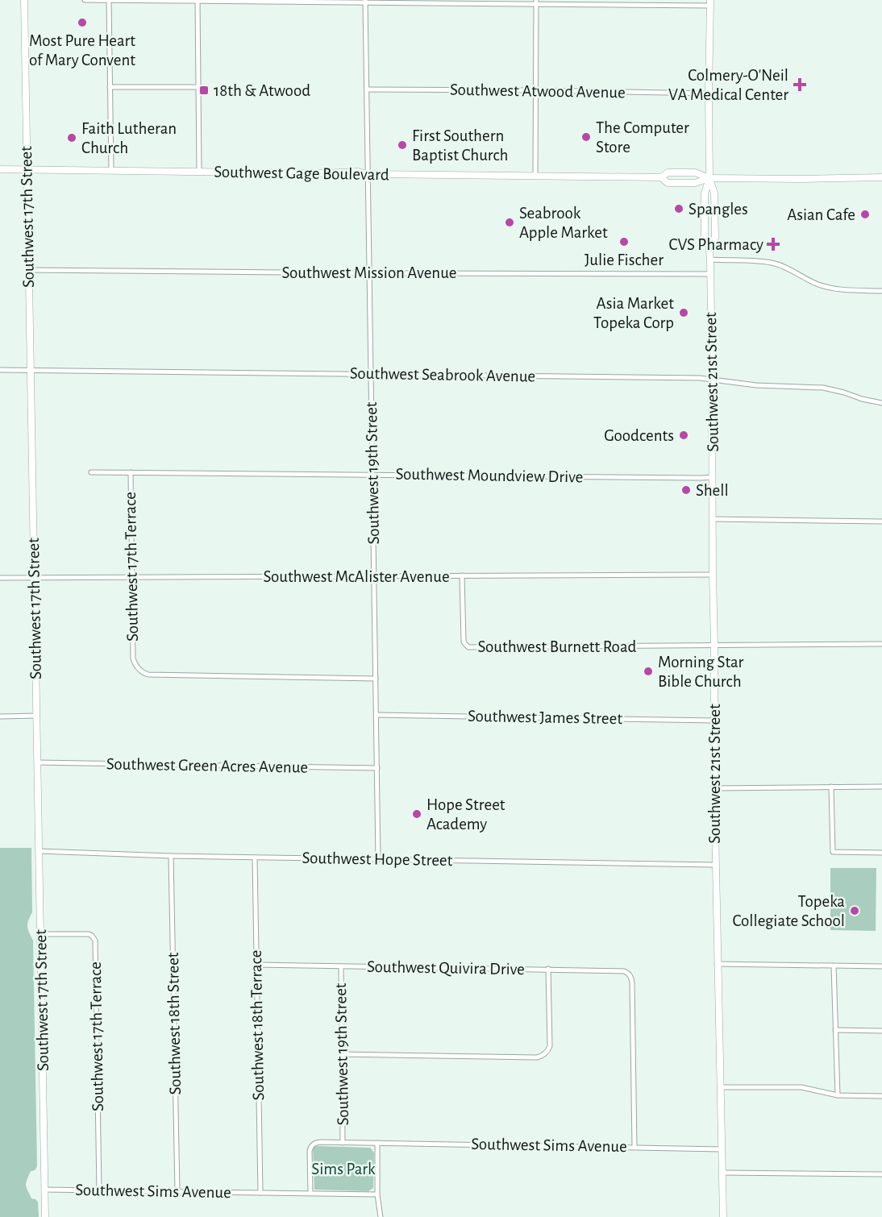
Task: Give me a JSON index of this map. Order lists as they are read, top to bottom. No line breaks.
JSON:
{"streets":{"main road":["Southwest Gage Boulevard","Southwest 17th Street","Southwest 21st Street"],"street":["Southwest Atwood Avenue","Southwest Mission Avenue","Southwest Seabrook Avenue","Southwest 19th Street","Southwest Moundview Drive","Southwest 17th Terrace","Southwest McAlister Avenue","Southwest Burnett Road","Southwest James Street","Southwest Green Acres Avenue","Southwest Hope Street","Southwest Quivira Drive","Southwest 18th Street","Southwest 18th Terrace","Southwest Sims Avenue"]},"crossings":[["Southwest Atwood Avenue","Southwest 21st Street"],["Southwest Atwood Avenue","Southwest 19th Street"],["Southwest Gage Boulevard","Southwest 17th Street"],["Southwest Gage Boulevard","Southwest 21st Street"],["Southwest Gage Boulevard","Southwest 19th Street"],["Southwest 17th Street","Southwest Mission Avenue"],["Southwest 17th Street","Southwest Seabrook Avenue"],["Southwest 17th Street","Southwest 17th Terrace"],["Southwest 17th Street","Southwest McAlister Avenue"],["Southwest 17th Street","Southwest Green Acres Avenue"],["Southwest 17th Street","Southwest Hope Street"],["Southwest 17th Street","Southwest Sims Avenue"],["Southwest Mission Avenue","Southwest 21st Street"],["Southwest Mission Avenue","Southwest 19th Street"],["Southwest Seabrook Avenue","Southwest 21st Street"],["Southwest Seabrook Avenue","Southwest 19th Street"],["Southwest 21st Street","Southwest Moundview Drive"],["Southwest 21st Street","Southwest McAlister Avenue"],["Southwest 21st Street","Southwest Burnett Road"],["Southwest 21st Street","Southwest James Street"],["Southwest 21st Street","Southwest Hope Street"],["Southwest 21st Street","Southwest Sims Avenue"],["Southwest 19th Street","Southwest Moundview Drive"],["Southwest 19th Street","Southwest 17th Terrace"],["Southwest 19th Street","Southwest McAlister Avenue"],["Southwest 19th Street","Southwest James Street"],["Southwest 19th Street","Southwest Green Acres Avenue"],["Southwest 19th Street","Southwest Hope Street"],["Southwest 19th Street","Southwest Quivira Drive"],["Southwest 19th Street","Southwest Sims Avenue"],["Southwest Moundview Drive","Southwest 17th Terrace"],["Southwest 17th Terrace","Southwest McAlister Avenue"],["Southwest 17th Terrace","Southwest Sims Avenue"],["Southwest McAlister Avenue","Southwest Burnett Road"],["Southwest Hope Street","Southwest 18th Street"],["Southwest Hope Street","Southwest 18th Terrace"],["Southwest Quivira Drive","Southwest 18th Terrace"],["Southwest Quivira Drive","Southwest Sims Avenue"],["Southwest 18th Street","Southwest Sims Avenue"],["Southwest 18th Terrace","Southwest Sims Avenue"]],"parks":["Sims Park"],"places":{"other":["Most Pure Heart of Mary Convent","The Computer Store","Faith Lutheran Church","First Southern Baptist Church","Spangles","Asian Cafe","Seabrook Apple Market","Julie Fischer","Asia Market Topeka Corp","Goodcents","Shell","Morning Star Bible Church","Hope Street Academy","Topeka Collegiate School"],"health":["Colmery-O'Neil VA Medical Center","CVS Pharmacy"],"transit":["18th & Atwood"]}}
